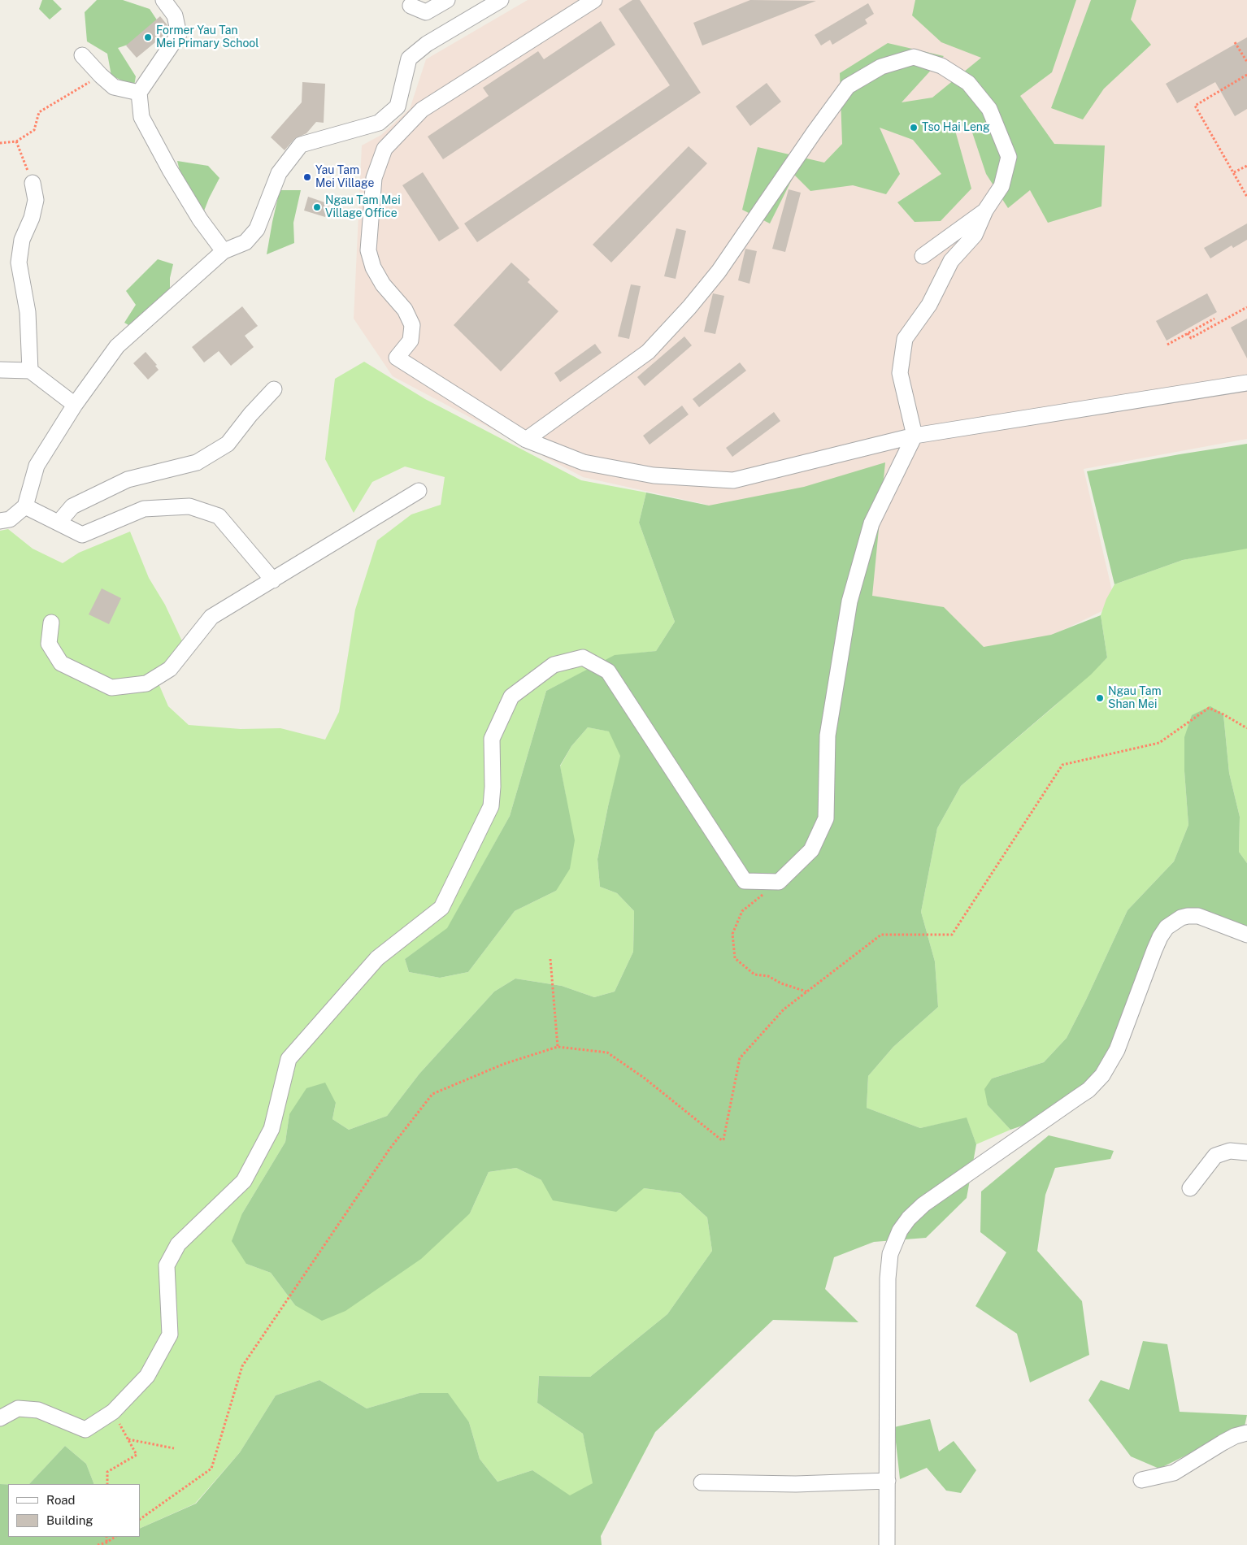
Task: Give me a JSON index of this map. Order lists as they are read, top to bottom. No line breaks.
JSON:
{"places":["Former Yau Tan Mei Primary School","Tso Hai Leng","Yau Tam Mei Village","Ngau Tam Mei Village Office","Ngau Tam Shan Mei"],"legend":["Road","Building"]}
